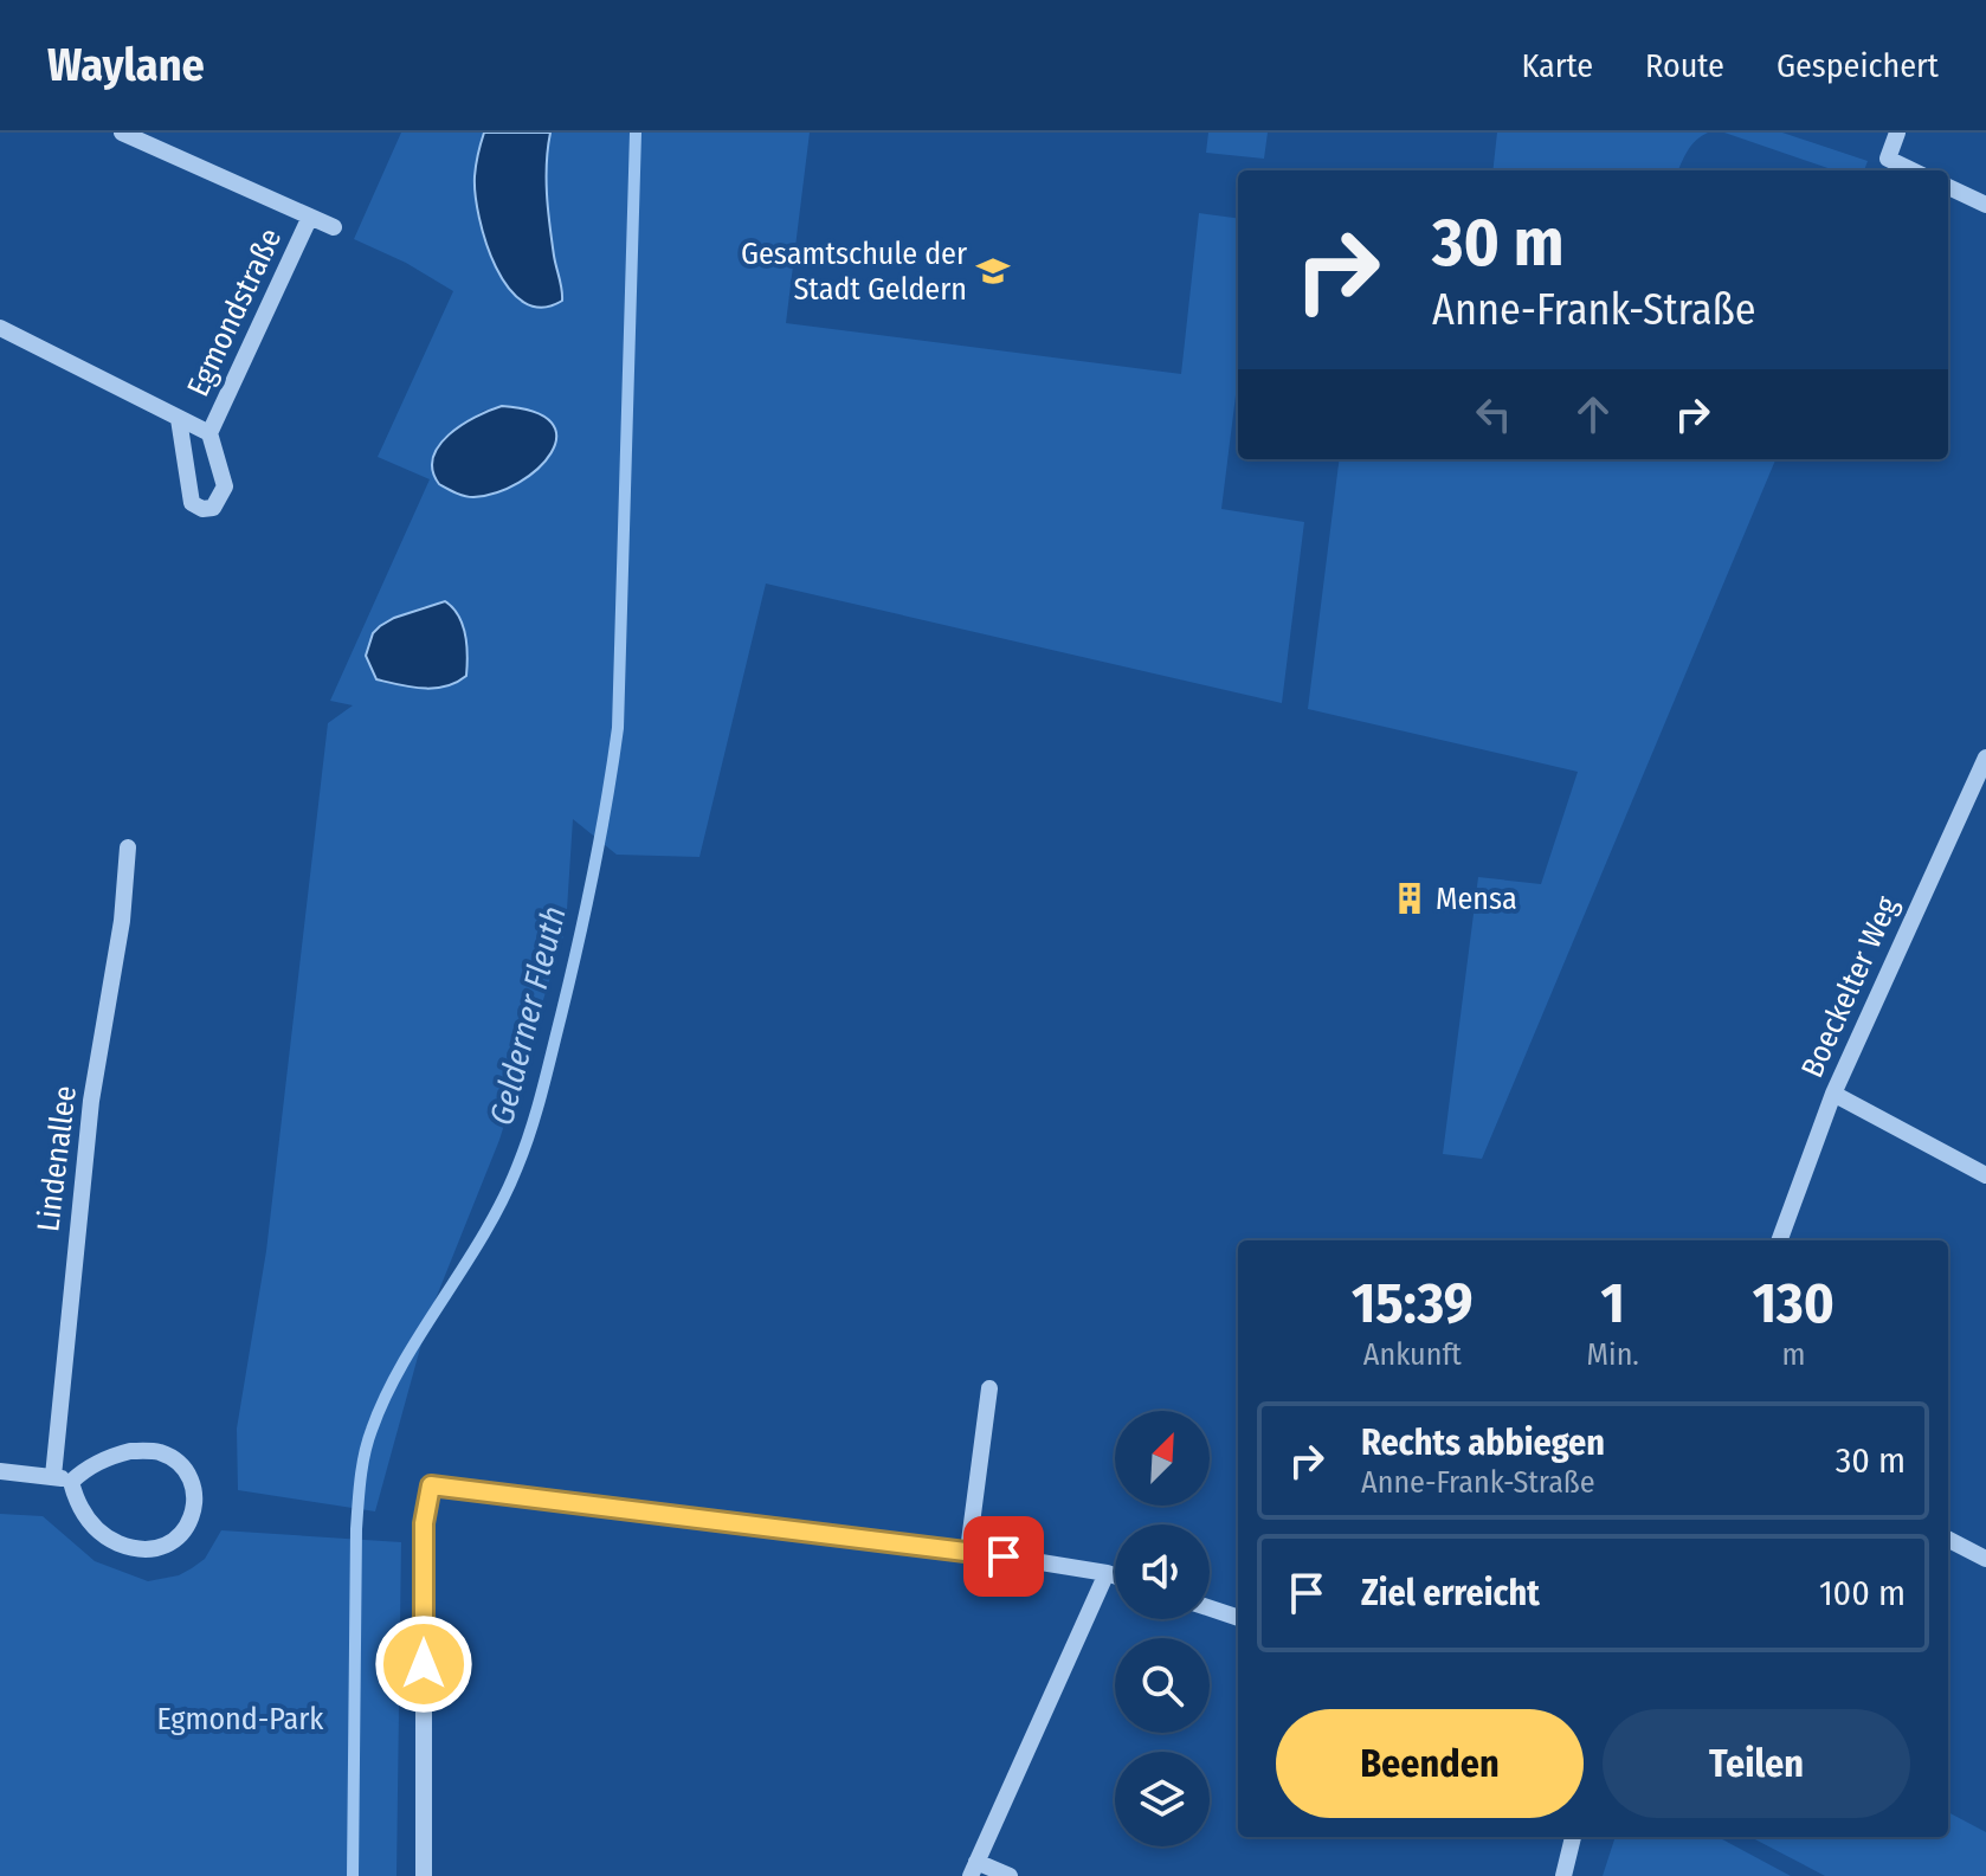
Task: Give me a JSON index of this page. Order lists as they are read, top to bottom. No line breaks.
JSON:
{"streets":{"street":["Egmondstraße","Boeckelter Weg","Lindenallee"]},"water":["Gelderner Fleuth"],"parks":["Egmond-Park"],"places":{"school or university":["Gesamtschule der Stadt Geldern"],"building":["Mensa"]},"north":"top right","page":{"header":"Waylane","nav":["Karte","Route","Gespeichert"],"turn":["30 m","Anne-Frank-Straße"],"eta":["15:39","Ankunft","1","Min.","130","m"],"list":[{"name":"Rechts abbiegen","note":"Anne-Frank-Straße","value":"30 m"},{"name":"Ziel erreicht","value":"100 m"}],"buttons":["Beenden","Teilen"]}}
